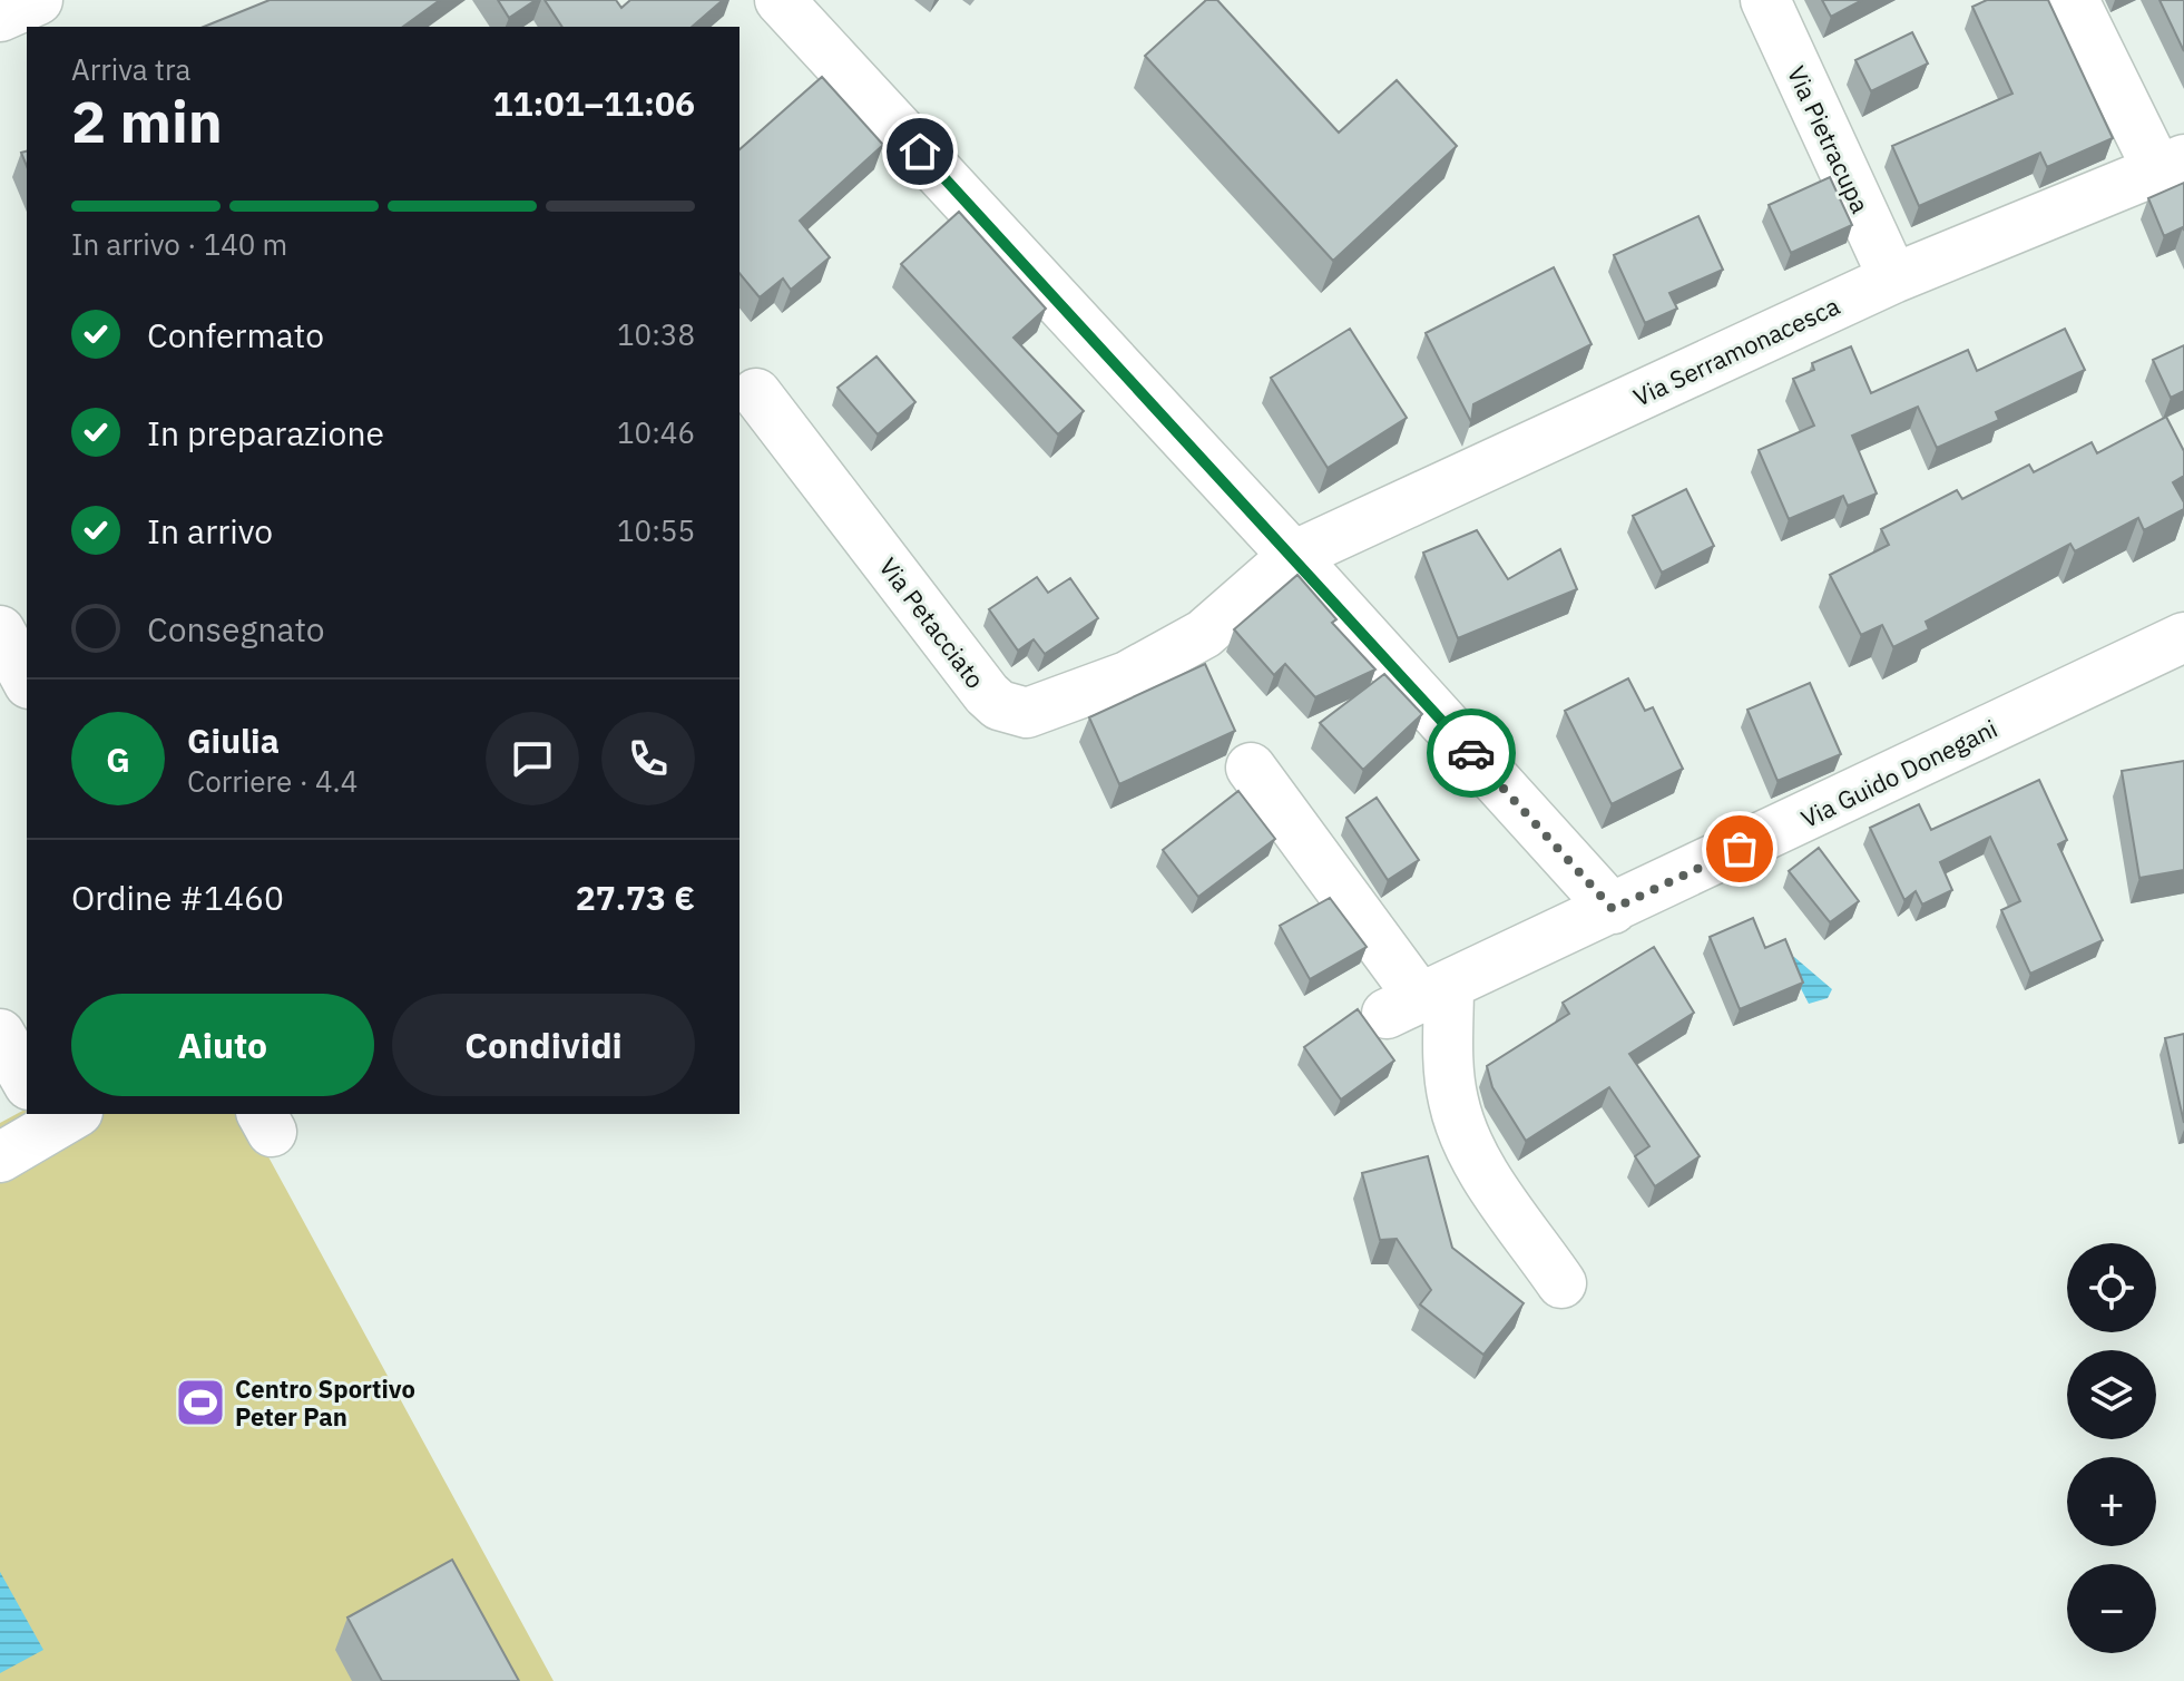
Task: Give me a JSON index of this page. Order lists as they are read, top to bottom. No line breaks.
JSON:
{"streets":{"street":["Via Pietracupa","Via Serramonacesca","Via Petacciato","Via Guido Donegani"]},"crossings":[["Via Pietracupa","Via Serramonacesca"],["Via Serramonacesca","Via Petacciato"]],"places":{"sports":["Centro Sportivo Peter Pan"]},"page":{"heading":["2 min","Arriva tra","11:01–11:06"],"panel":["Giulia","Corriere · 4.4","Ordine #1460","27.73 €"],"bar":"In arrivo · 140 m","list":[["Confermato","10:38"],["In preparazione","10:46"],["In arrivo","10:55"],"Consegnato"],"round":"G","buttons":["Aiuto","Condividi"],"map_buttons":["+","−"]}}
